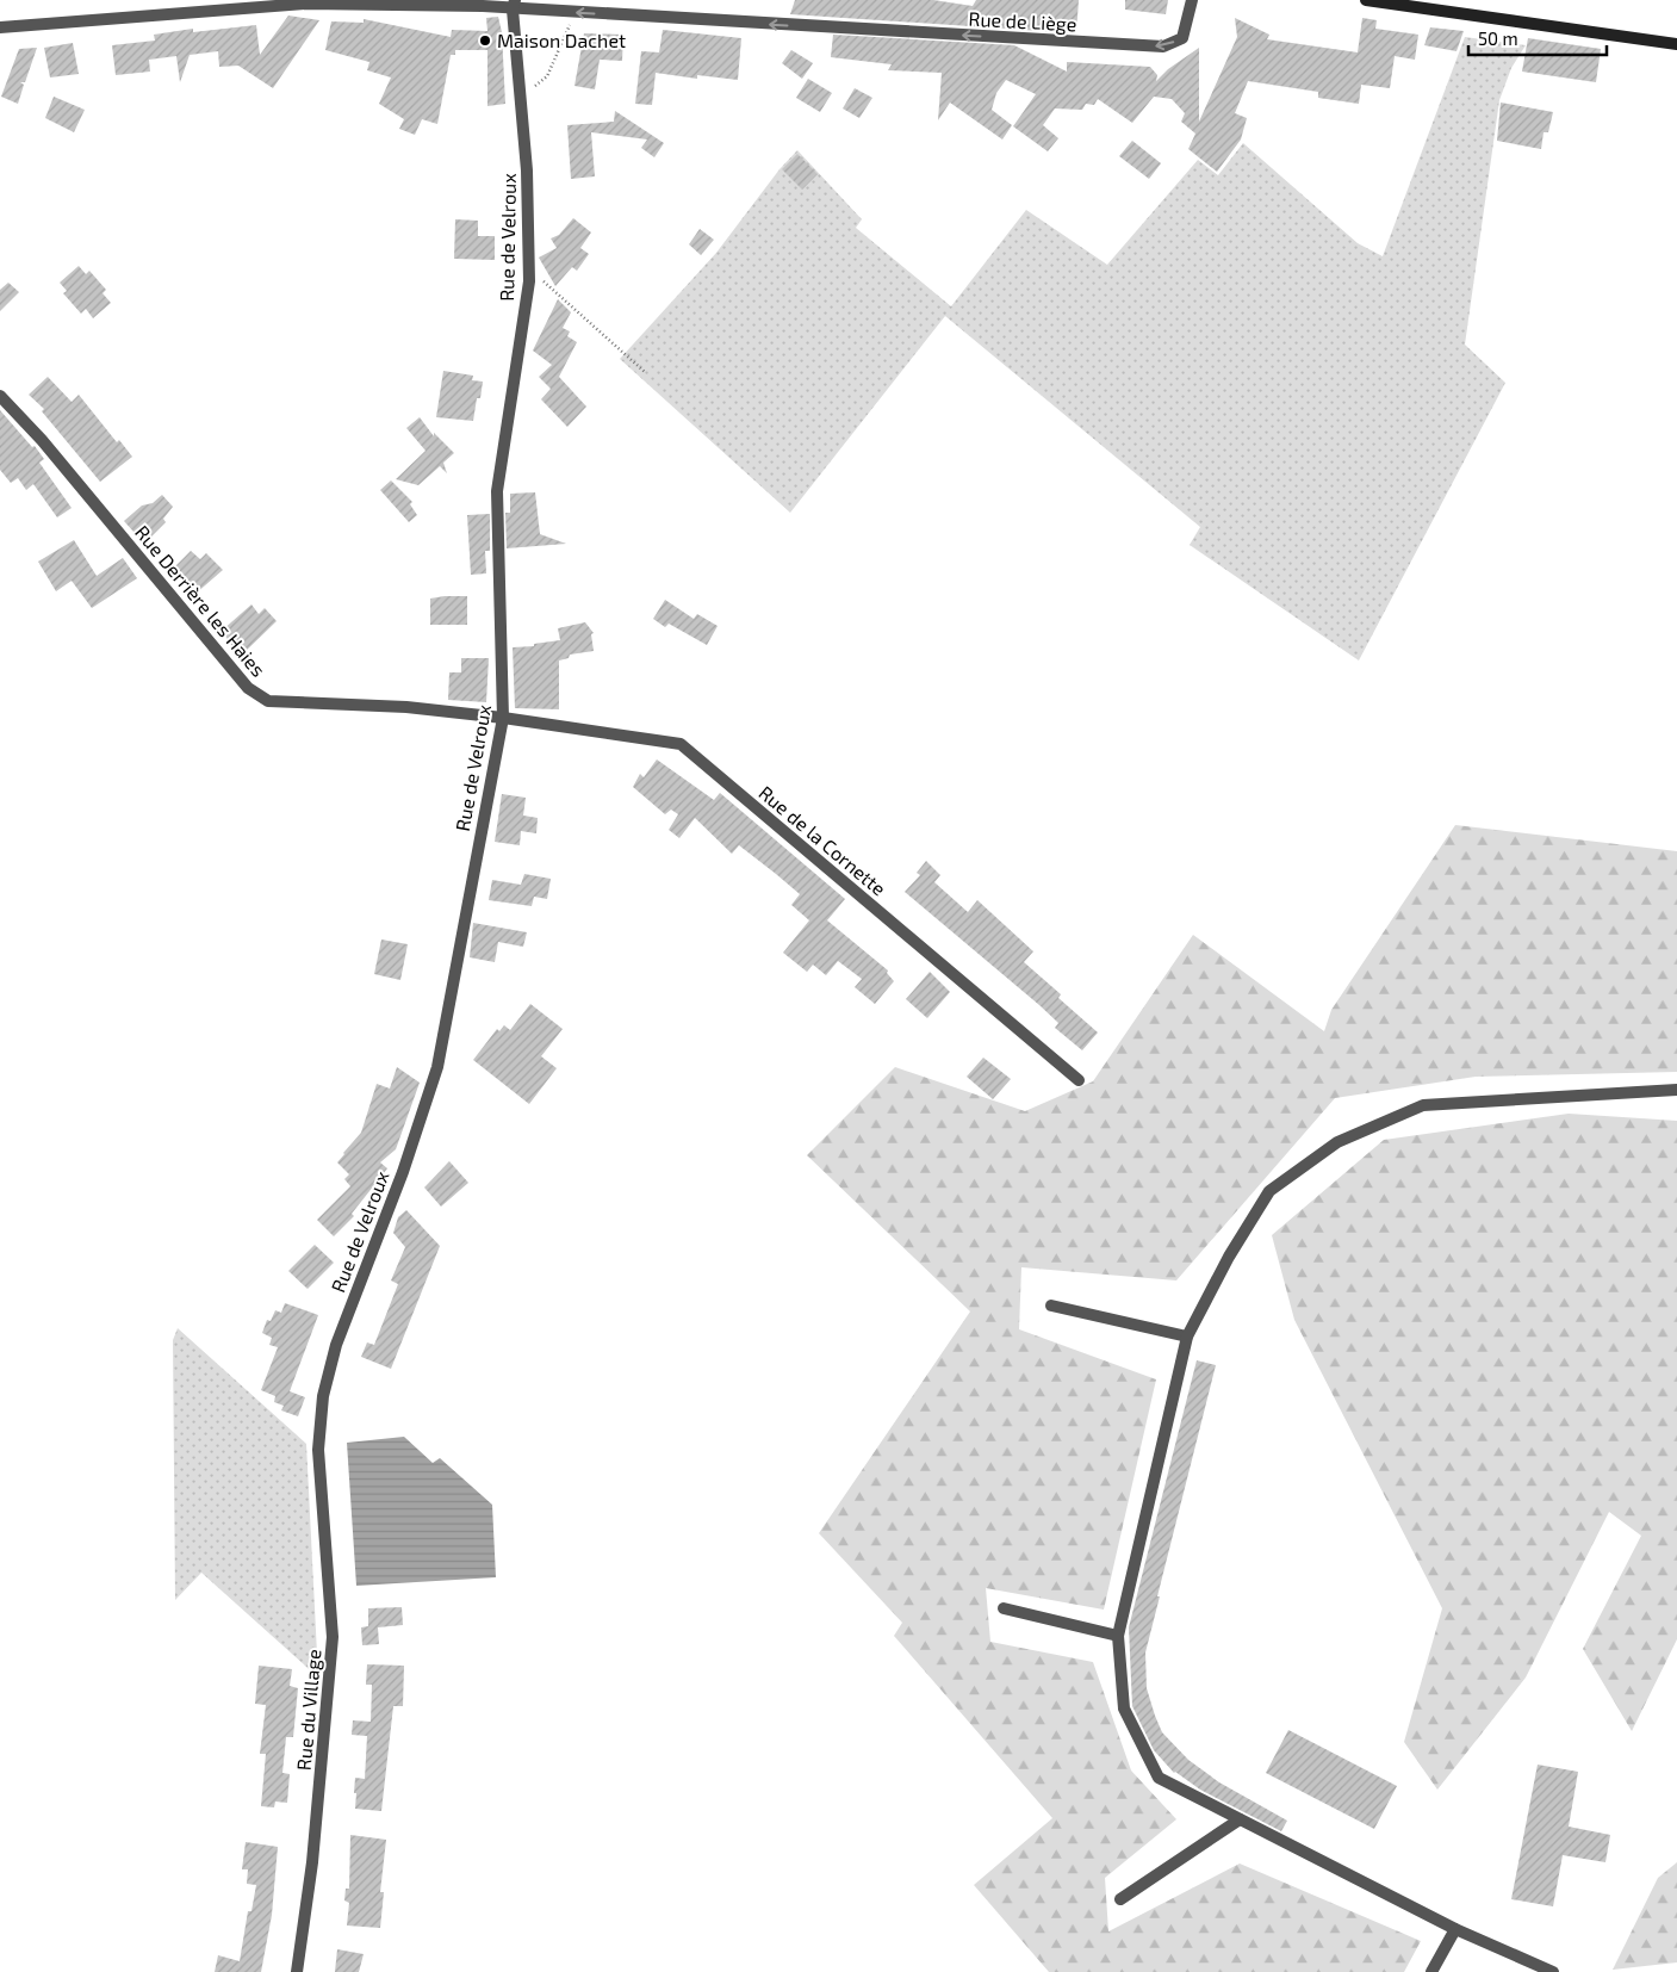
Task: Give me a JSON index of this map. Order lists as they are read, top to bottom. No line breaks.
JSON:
{"streets":{"street":["Rue de Liège","Rue de Velroux","Rue Derrière les Haies","Rue de la Cornette","Rue du Village"]},"crossings":[["Rue de Liège","Rue de Velroux"],["Rue de Velroux","Rue Derrière les Haies"],["Rue de Velroux","Rue de la Cornette"],["Rue de Velroux","Rue du Village"],["Rue Derrière les Haies","Rue de la Cornette"]],"one_way":["Rue de Liège"],"places":["Maison Dachet"],"scale_bar":"50 m"}
